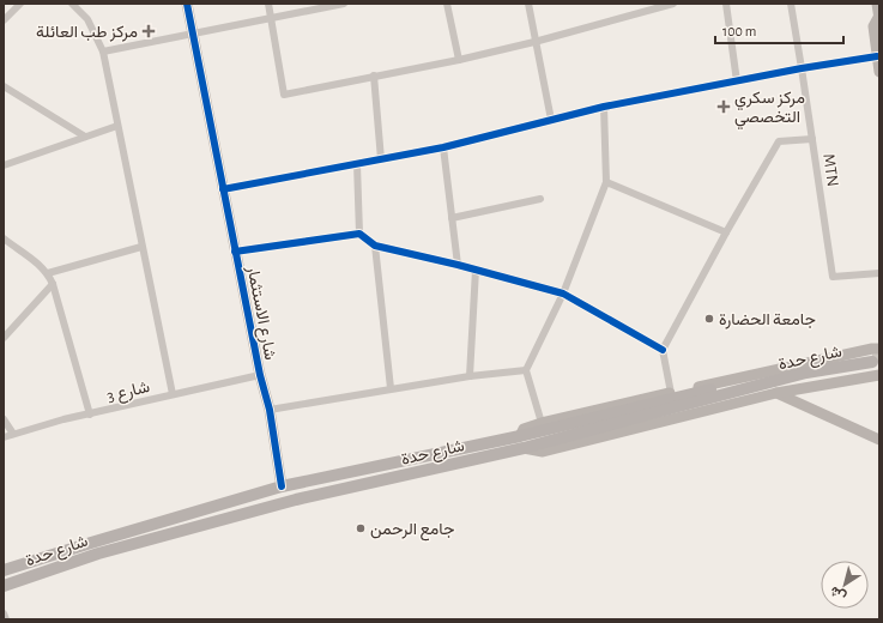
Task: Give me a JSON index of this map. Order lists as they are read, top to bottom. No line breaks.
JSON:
{"streets":{"main road":["شارع حدة"],"street":["MTN","شارع الاستثمار","شارع 3"]},"crossings":[["شارع الاستثمار","شارع حدة"],["شارع الاستثمار","شارع 3"]],"places":{"health":["مركز طب العائلة","مركز سكري التخصصي"],"other":["جامعة الحضارة","جامع الرحمن"]},"scale_bar":"100 m","north":"bottom left"}
